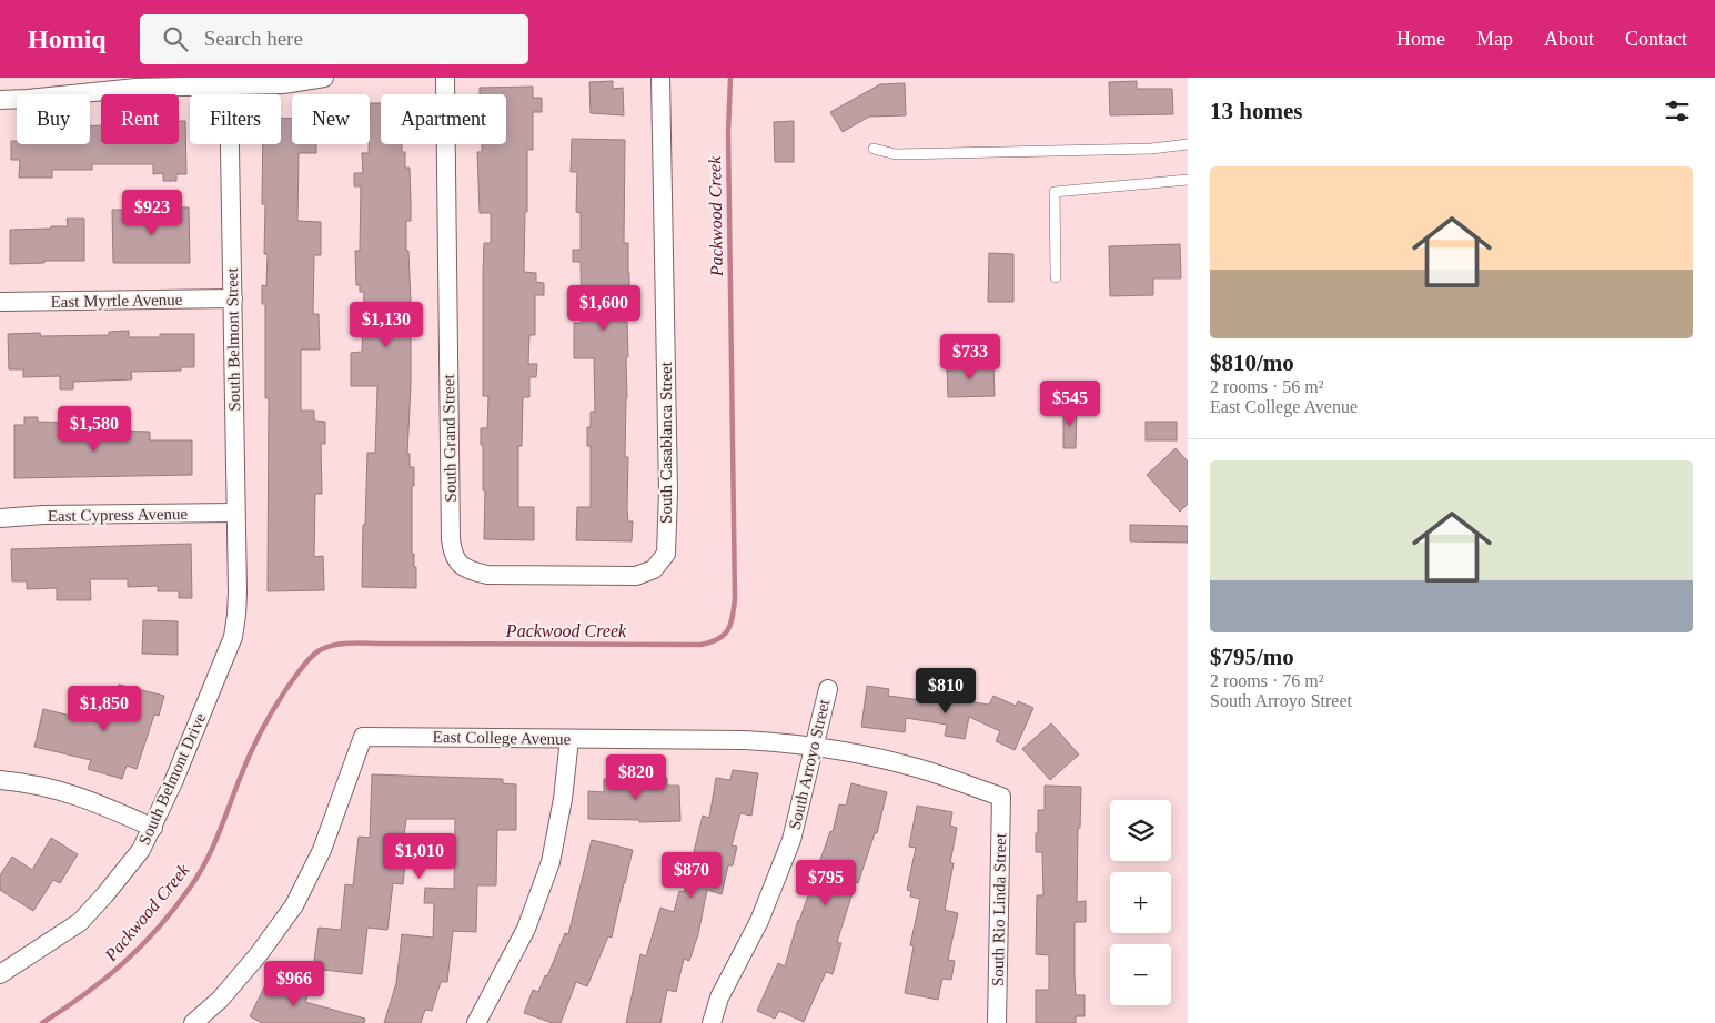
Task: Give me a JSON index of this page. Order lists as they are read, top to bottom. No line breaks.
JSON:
{"streets":{"street":["East Myrtle Avenue","South Belmont Street","South Grand Street","South Casablanca Street","East Cypress Avenue","East College Avenue","South Arroyo Street","South Belmont Drive","South Rio Linda Street"]},"crossings":[["East Myrtle Avenue","South Belmont Street"],["South Belmont Street","East Cypress Avenue"],["South Belmont Street","South Belmont Drive"],["South Grand Street","South Casablanca Street"],["East College Avenue","South Arroyo Street"],["East College Avenue","South Rio Linda Street"]],"water":["Packwood Creek"],"page":{"header":"Homiq","search":"Search here","nav":["Home","Map","About","Contact"],"heading":"13 homes","chip":["Buy","Rent","Filters","New","Apartment"],"list":[{"name":"$810/mo","note":"2 rooms · 56 m² · East College Avenue"},{"name":"$795/mo","note":"2 rooms · 76 m² · South Arroyo Street"}],"price":["$923","$1,600","$1,130","$733","$545","$1,580","$810","$1,850","$820","$1,010","$870","$795","$966"],"map_buttons":["+","−"]}}
